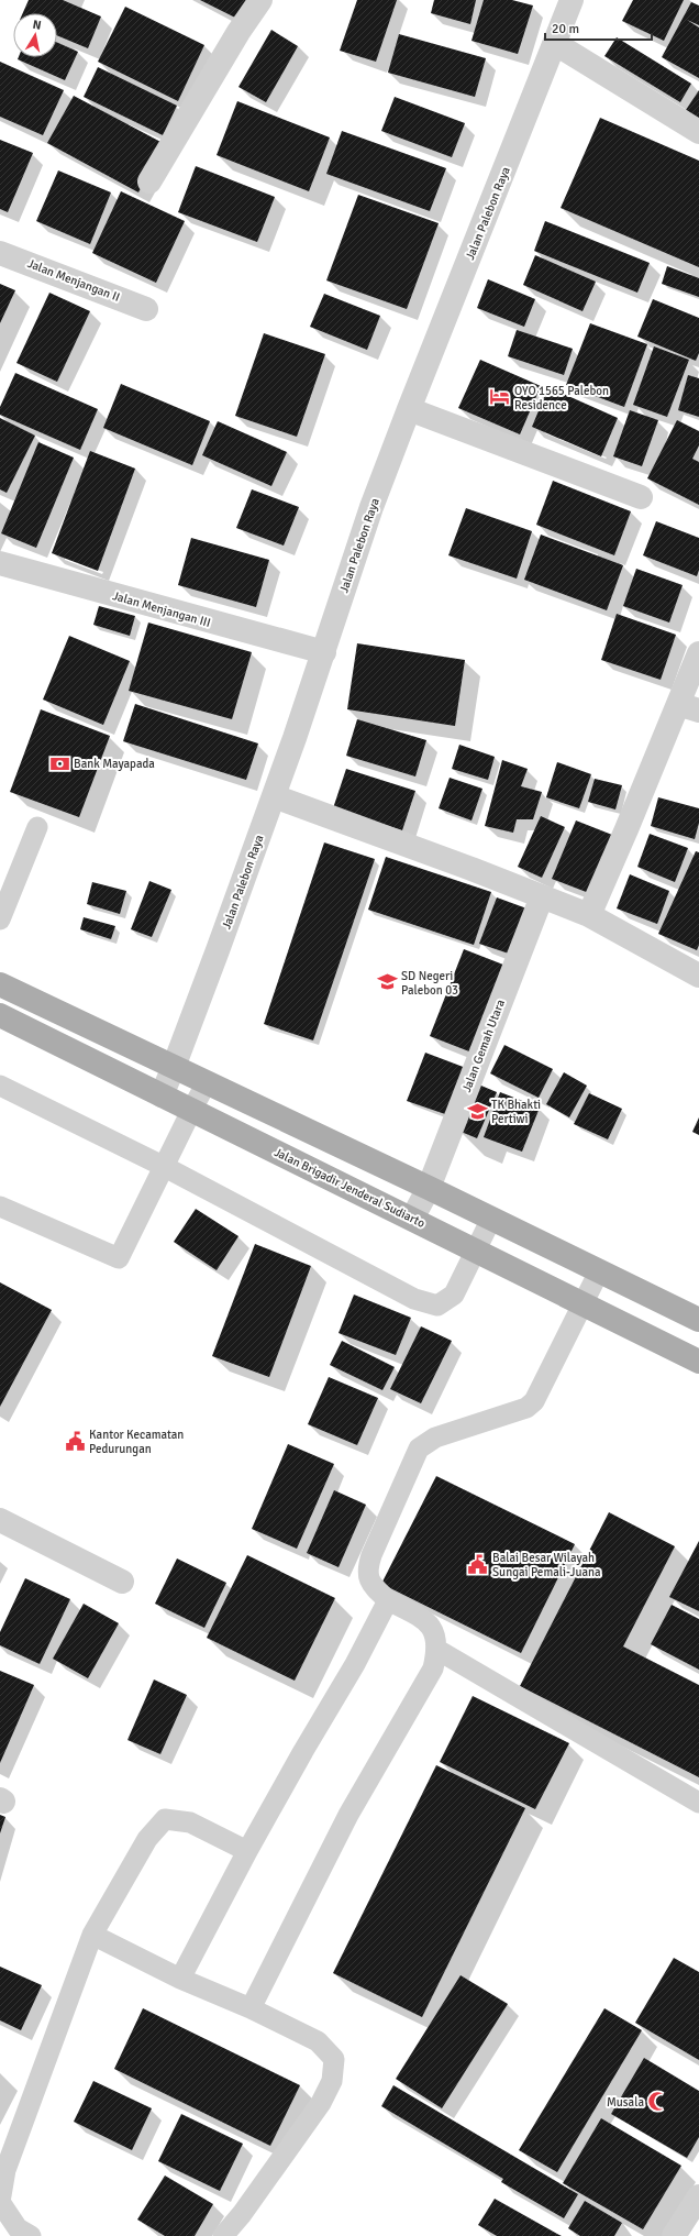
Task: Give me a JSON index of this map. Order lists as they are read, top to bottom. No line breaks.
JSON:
{"streets":{"main road":["Jalan Brigadir Jenderal Sudiarto"],"street":["Jalan Palebon Raya","Jalan Menjangan II","Jalan Menjangan III","Jalan Gemah Utara"]},"crossings":[["Jalan Palebon Raya","Jalan Menjangan III"],["Jalan Palebon Raya","Jalan Brigadir Jenderal Sudiarto"],["Jalan Gemah Utara","Jalan Brigadir Jenderal Sudiarto"]],"places":{"hotel":["OYO 1565 Palebon Residence"],"bank":["Bank Mayapada"],"school or university":["SD Negeri Palebon 03","TK Bhakti Pertiwi"],"public building":["Kantor Kecamatan Pedurungan","Balai Besar Wilayah Sungai Pemali-Juana"],"mosque":["Musala"]},"scale_bar":"20 m","north":"top"}
